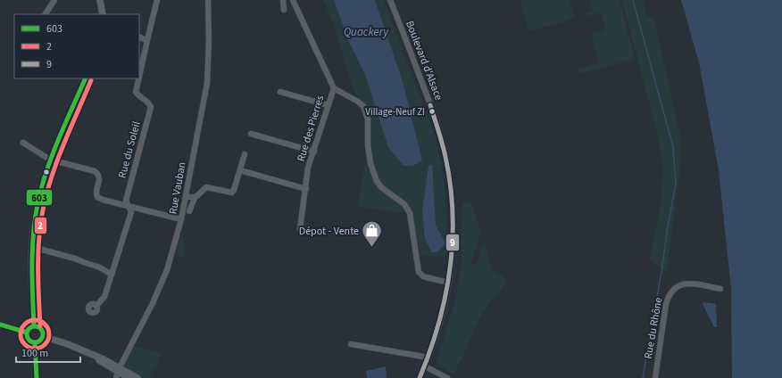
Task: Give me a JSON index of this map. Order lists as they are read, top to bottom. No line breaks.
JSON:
{"streets":{"street":["Boulevard d'Alsace","Rue des Pierres","Rue du Soleil","Rue Vauban","Rue du Rhône"]},"water":["Quackery"],"places":{"other":["Village-Neuf ZI"],"shop":["Dépot - Vente"]},"lines":["transit line 603","transit line 2","transit line 9"],"legend":["603","2","9"],"scale_bar":"100 m"}
